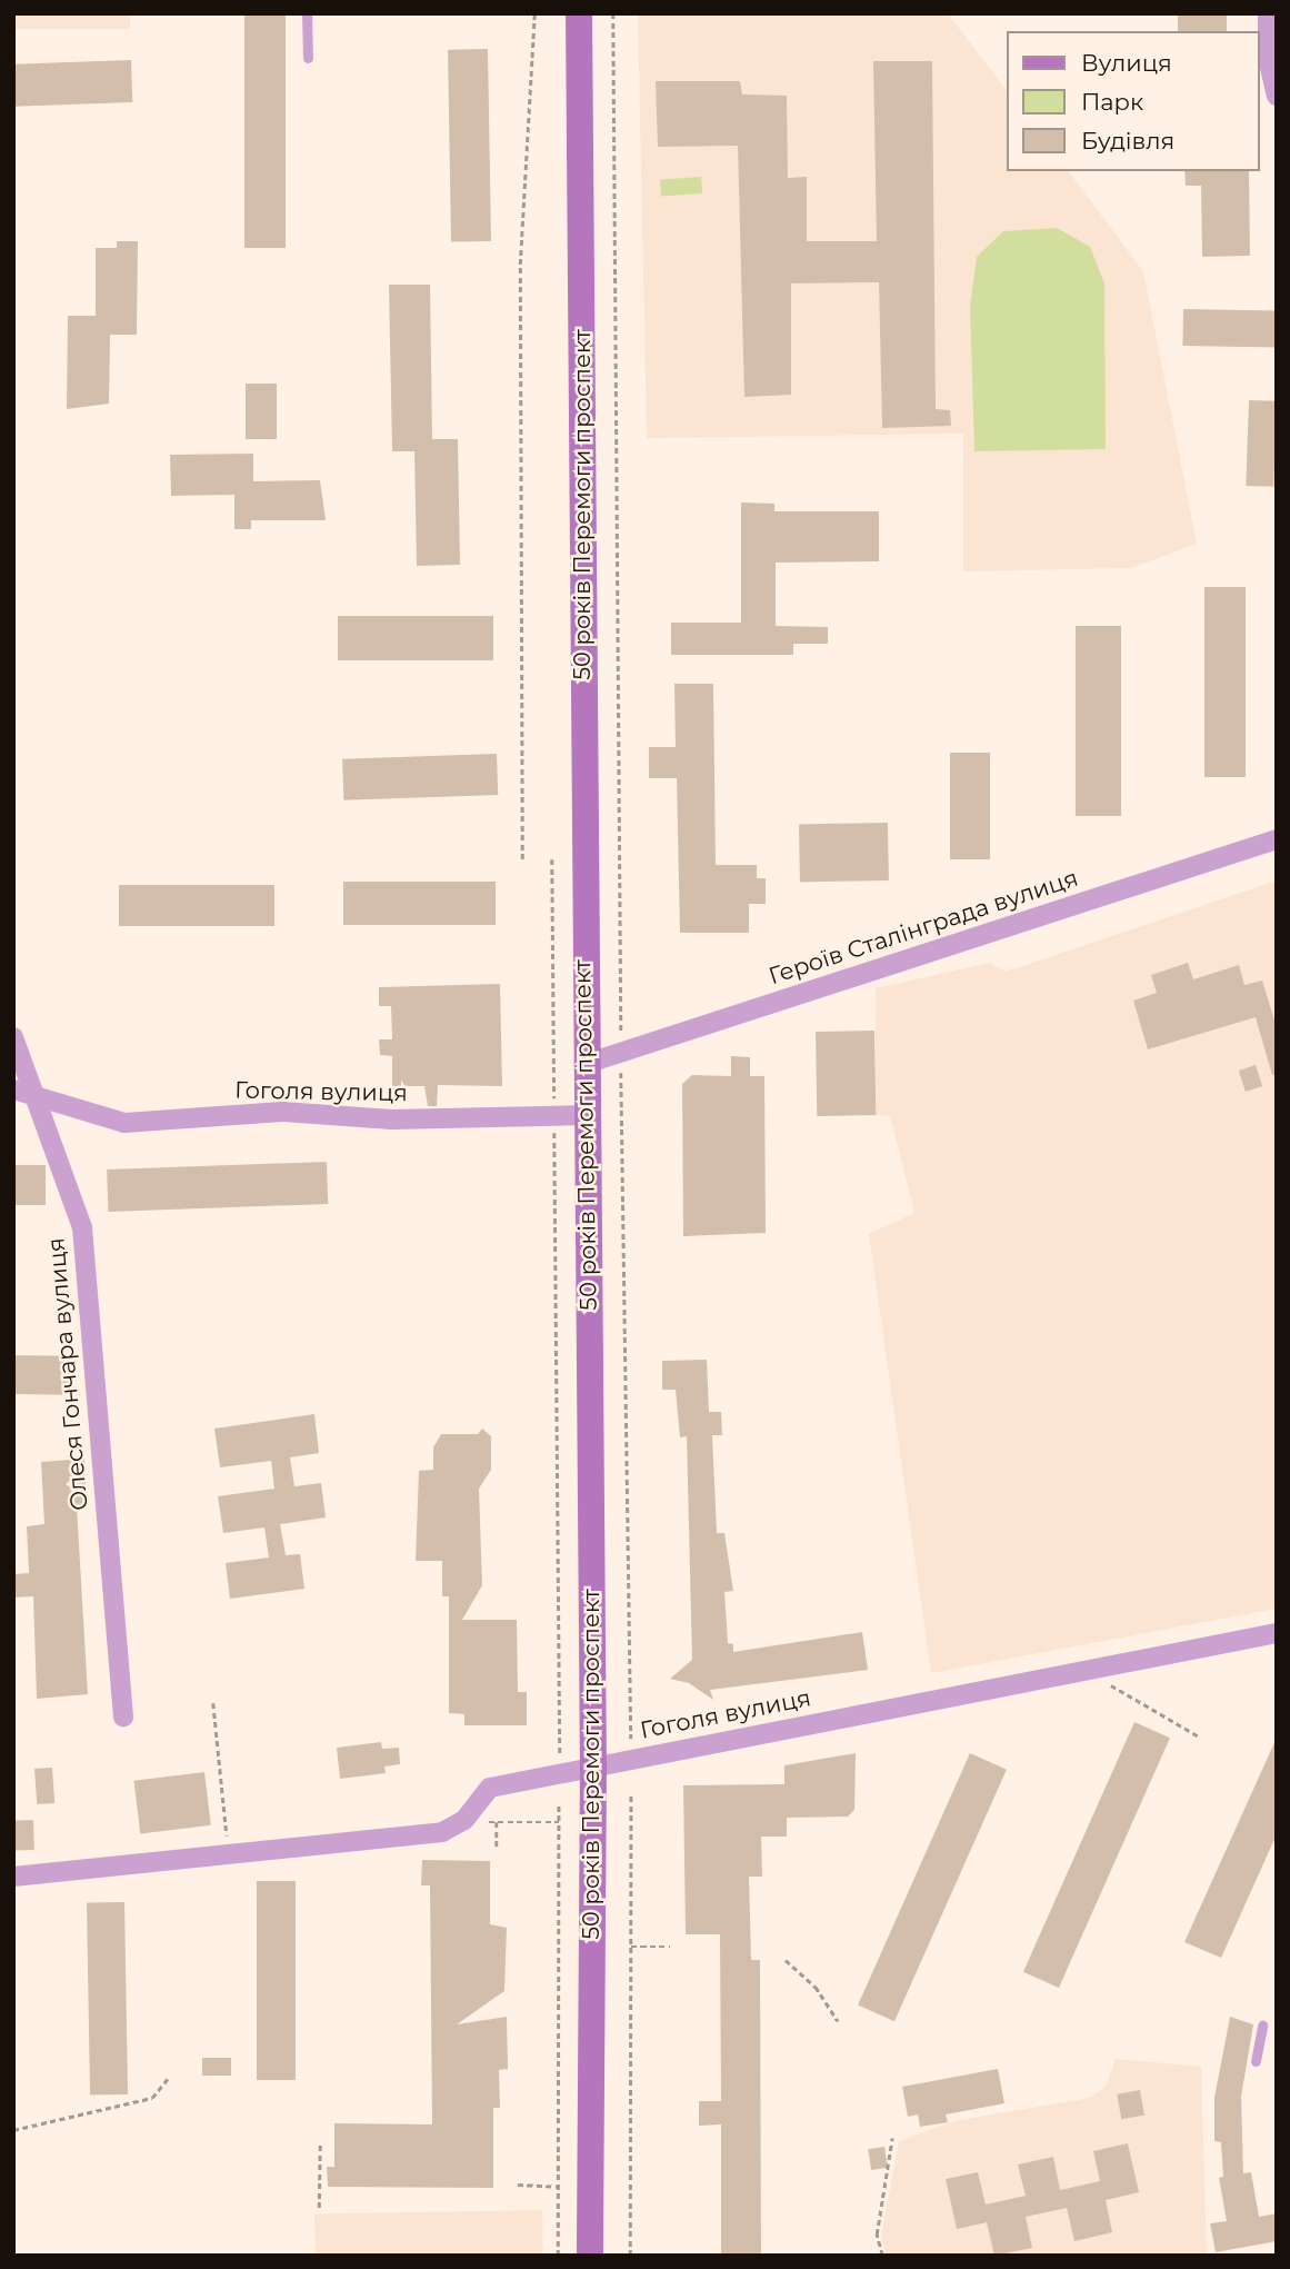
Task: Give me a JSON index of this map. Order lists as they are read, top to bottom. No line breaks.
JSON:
{"streets":{"main road":["50 років Перемоги проспект"],"street":["Героїв Сталінграда вулиця","Гоголя вулиця","Олеся Гончара вулиця"]},"crossings":[["50 років Перемоги проспект","Героїв Сталінграда вулиця"],["50 років Перемоги проспект","Гоголя вулиця"],["Гоголя вулиця","Олеся Гончара вулиця"]],"legend":["Вулиця","Парк","Будівля"]}
